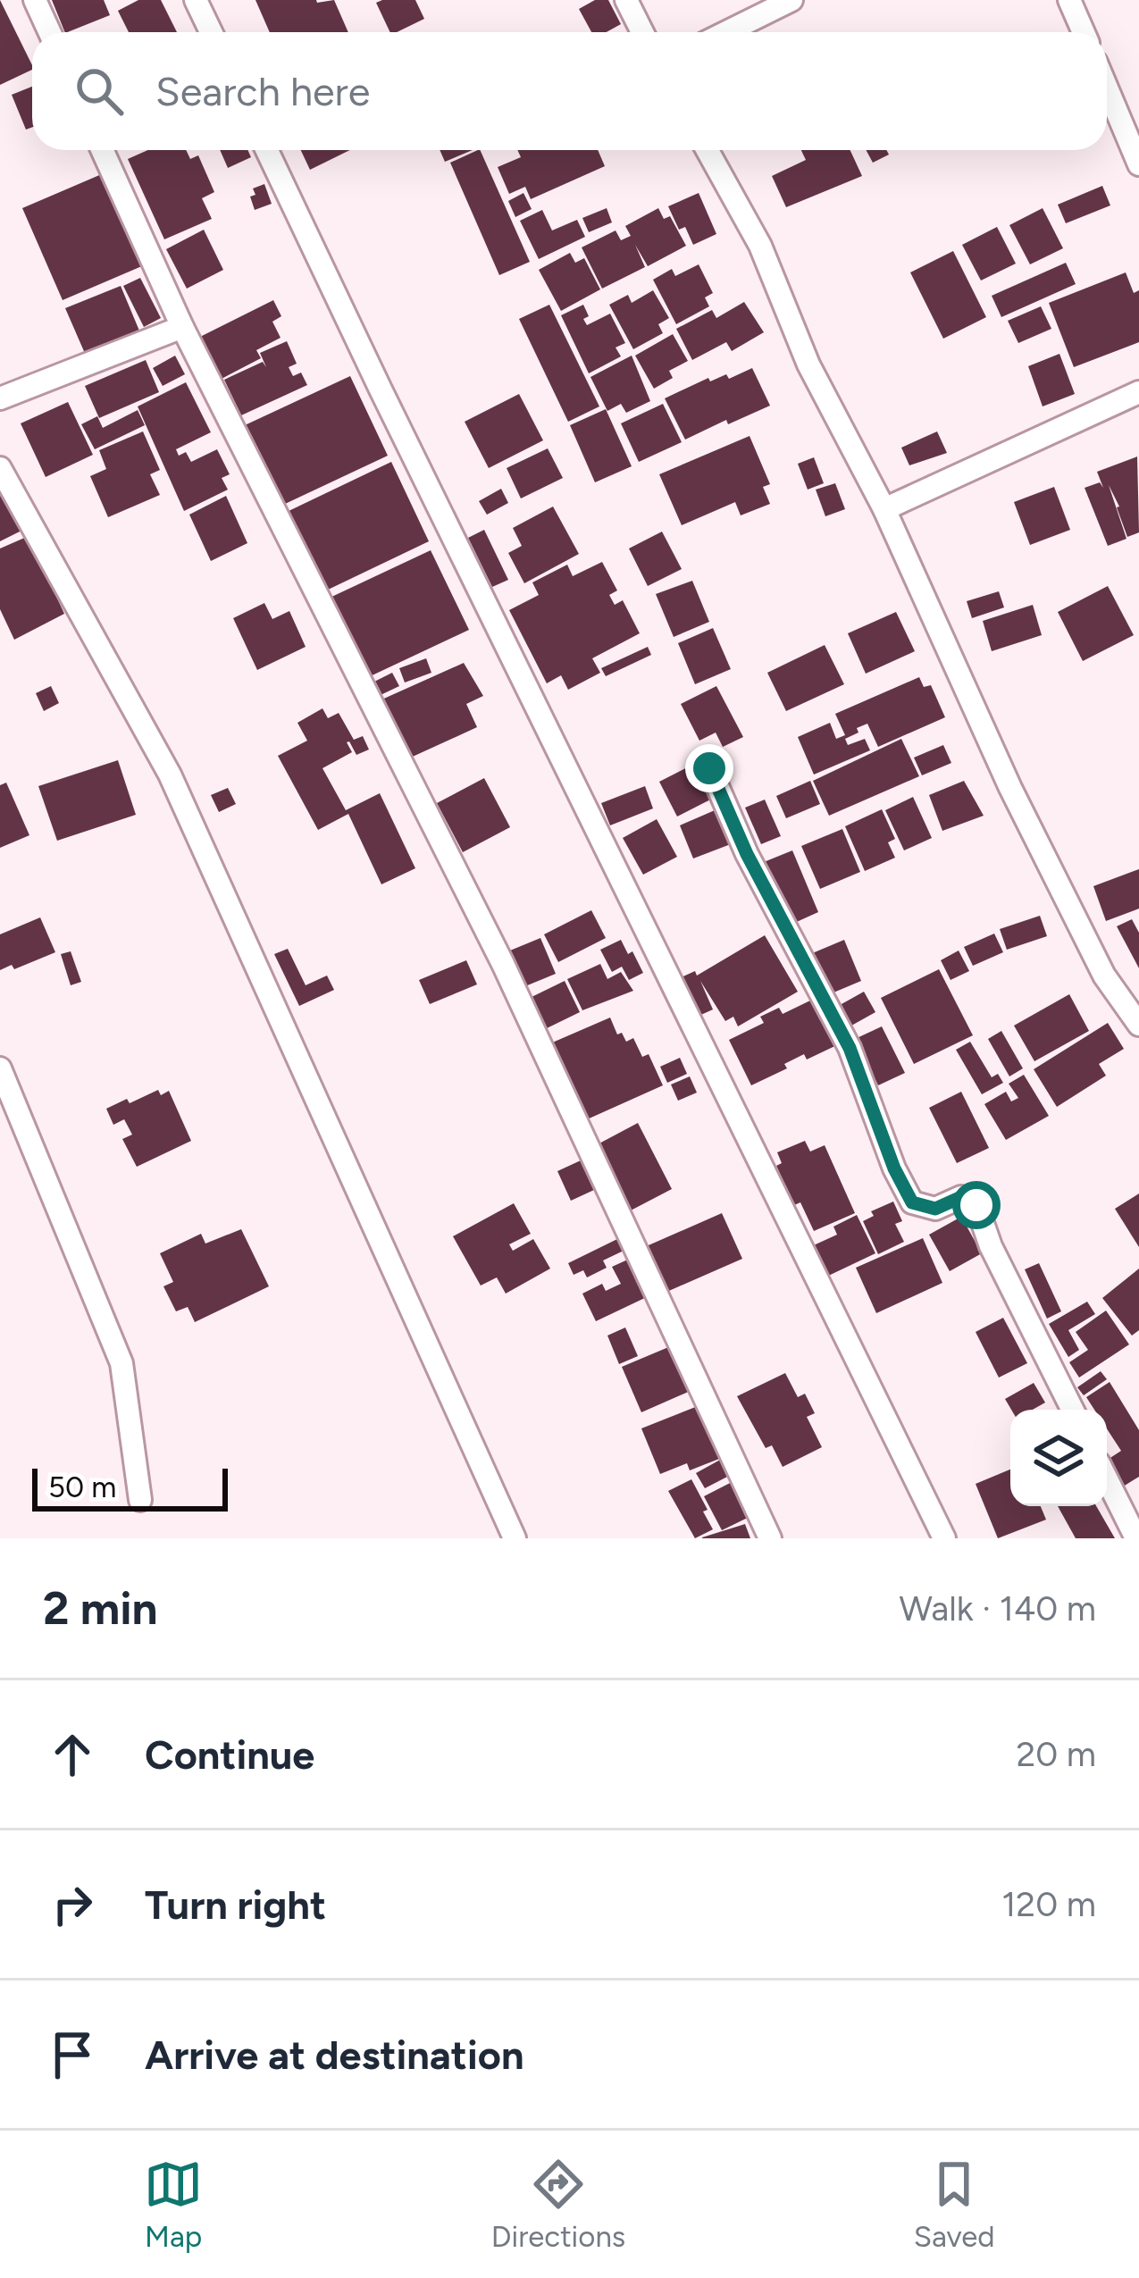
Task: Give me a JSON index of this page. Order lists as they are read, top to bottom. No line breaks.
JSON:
{"scale_bar":"50 m","page":{"search":"Search here","scale":"50 m","heading":["2 min","Walk · 140 m"],"list":[["Continue","20 m"],["Turn right","120 m"],"Arrive at destination"],"nav":["Map","Directions","Saved"]}}
